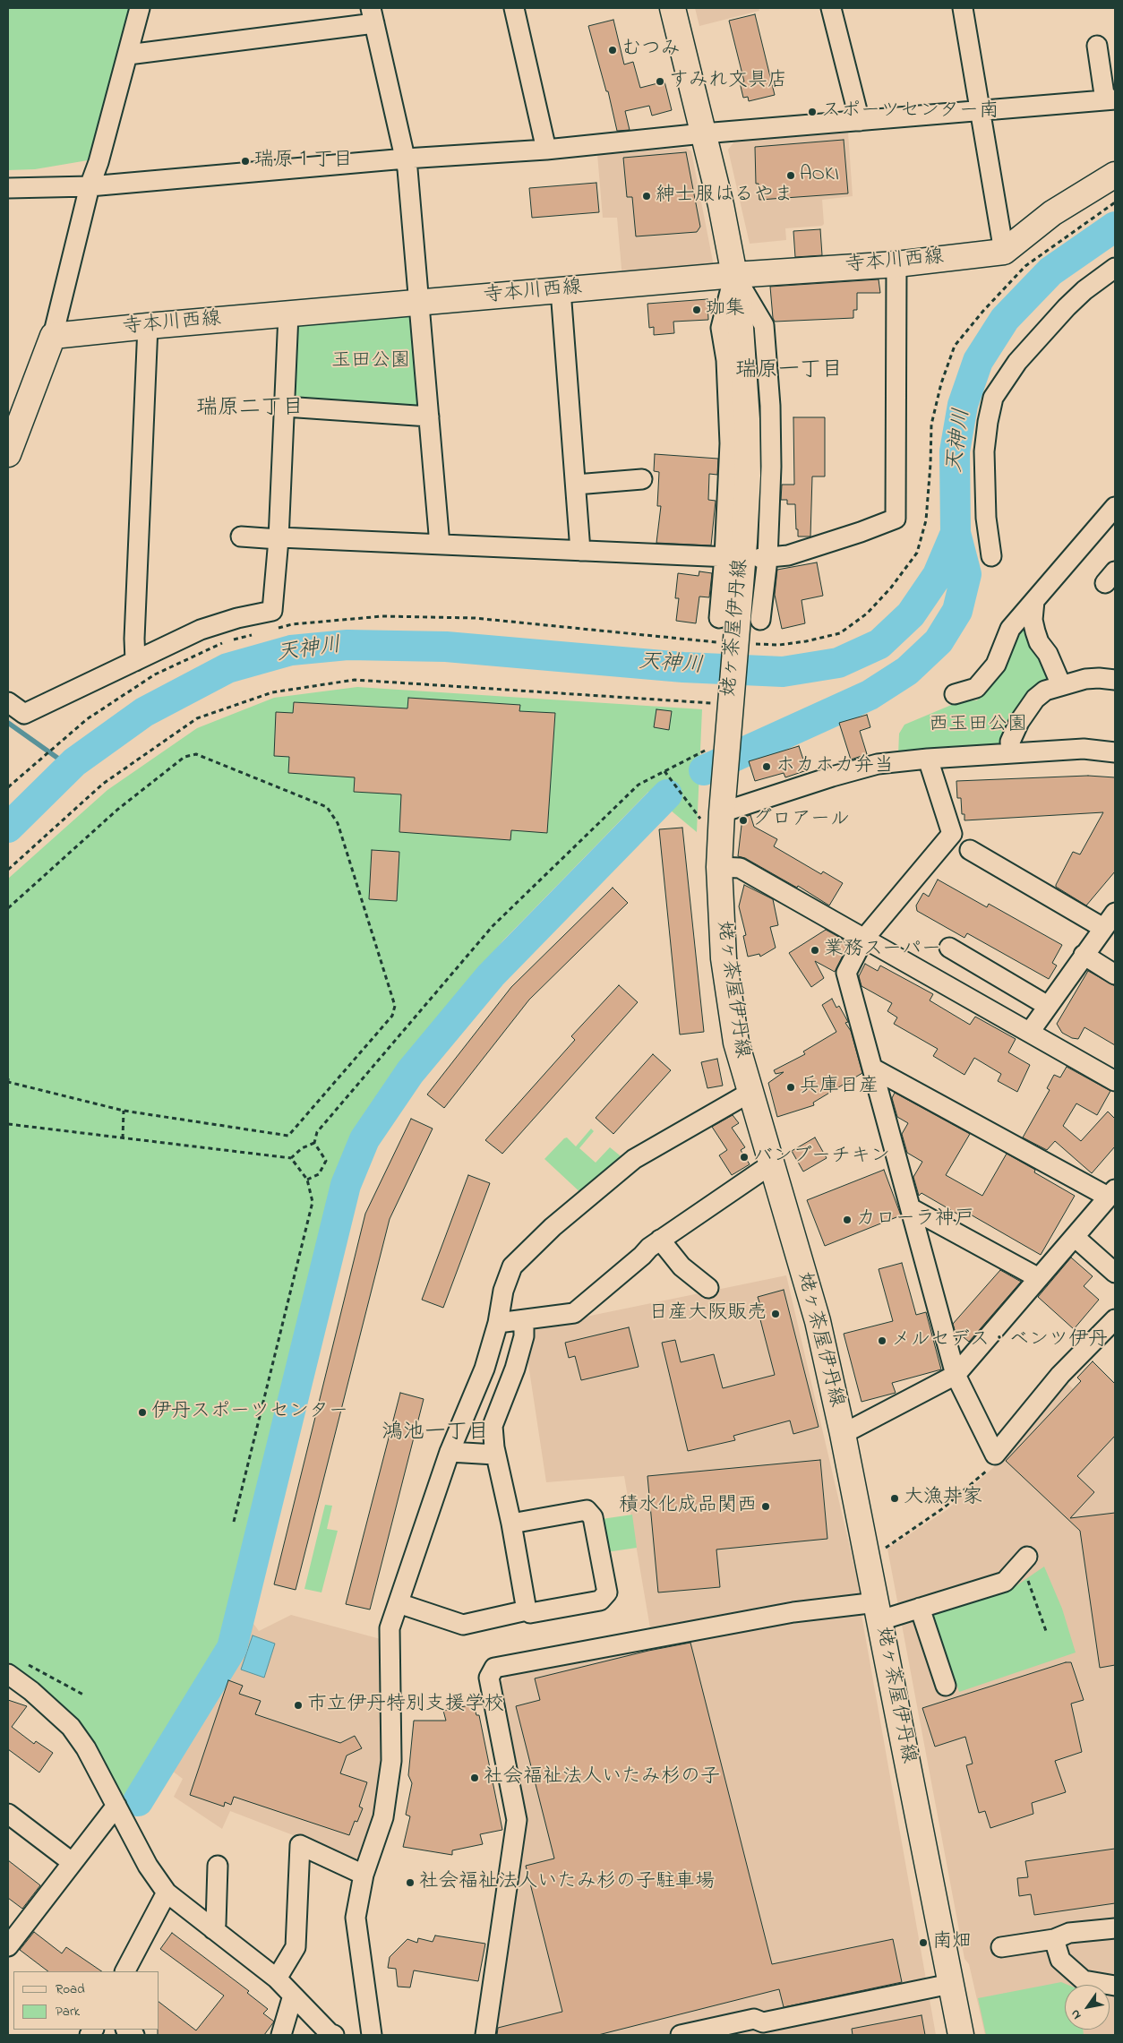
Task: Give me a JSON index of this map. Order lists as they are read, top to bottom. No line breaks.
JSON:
{"streets":{"main road":["寺本川西線","姥ヶ茶屋伊丹線"]},"crossings":[["寺本川西線","姥ヶ茶屋伊丹線"]],"districts":["瑞原一丁目","瑞原二丁目","鴻池一丁目"],"water":["天神川"],"parks":["玉田公園","西玉田公園"],"places":["むつみ","すみれ文具店","スポーツセンター南","瑞原１丁目","AOKI","紳士服はるやま","珈集","ホカホカ弁当","グロアール","業務スーパー","兵庫日産","バンブーチキン","カローラ神戸","日産大阪販売","メルセデス・ベンツ伊丹","伊丹スポーツセンター","大漁丼家","積水化成品関西","市立伊丹特別支援学校","社会福祉法人いたみ杉の子","社会福祉法人いたみ杉の子駐車場","南畑"],"legend":["Road","Park"],"north":"bottom left"}
